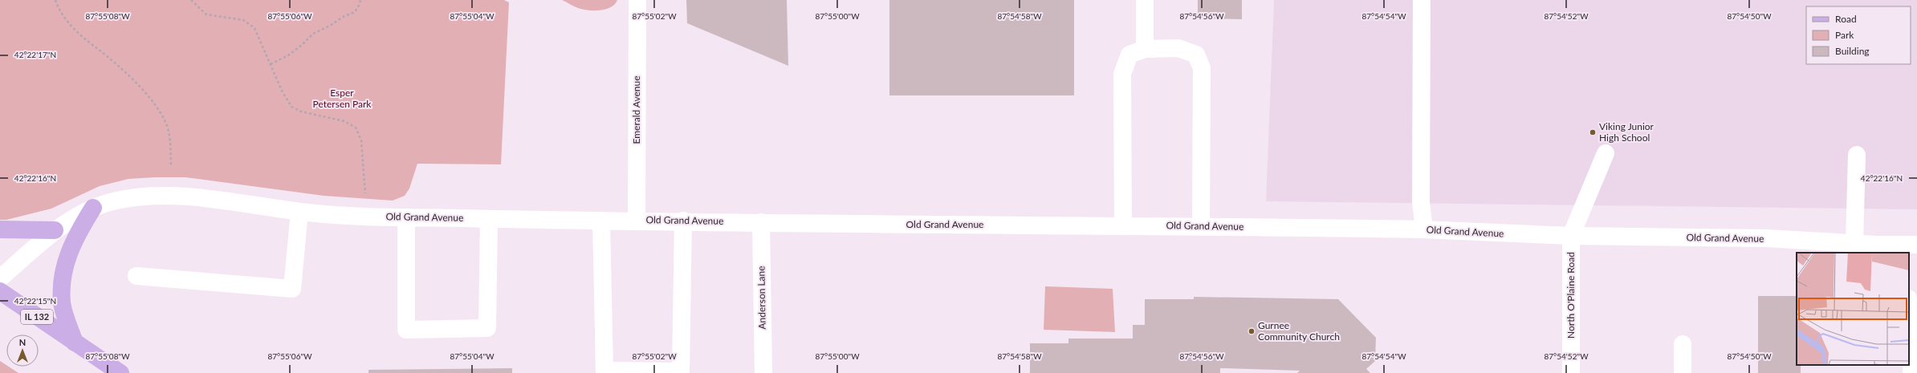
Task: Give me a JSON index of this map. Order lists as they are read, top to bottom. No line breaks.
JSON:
{"streets":{"main road":["IL 132"],"street":["Emerald Avenue","Old Grand Avenue","North O'Plaine Road","Anderson Lane"]},"crossings":[["Emerald Avenue","Old Grand Avenue"],["Old Grand Avenue","North O'Plaine Road"],["Old Grand Avenue","Anderson Lane"]],"parks":["Esper Petersen Park"],"places":["Viking Junior High School","Gurnee Community Church"],"legend":["Road","Park","Building"],"north":"top","coordinates":["87°55'08\"W","87°55'06\"W","87°55'04\"W","87°55'02\"W","87°55'00\"W","87°54'58\"W","87°54'56\"W","87°54'54\"W","87°54'52\"W","87°54'50\"W","42°22'17\"N","42°22'16\"N","42°22'15\"N"]}
